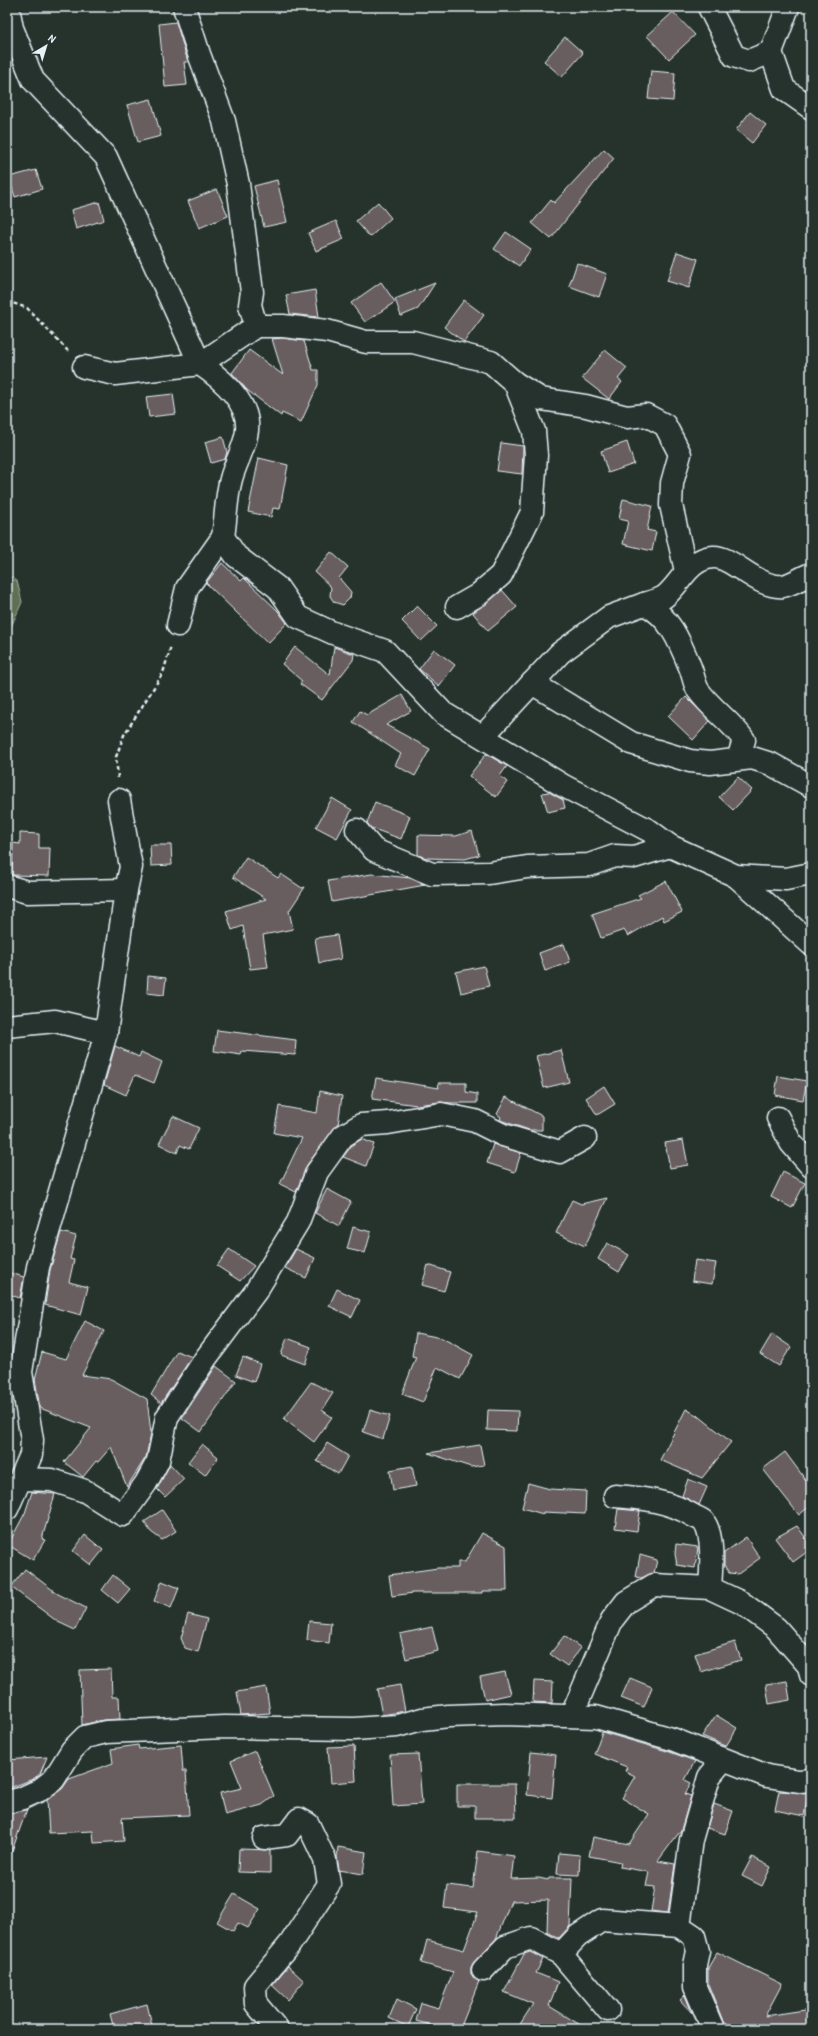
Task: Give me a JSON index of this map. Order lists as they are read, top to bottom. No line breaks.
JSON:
{"north":"top right"}
